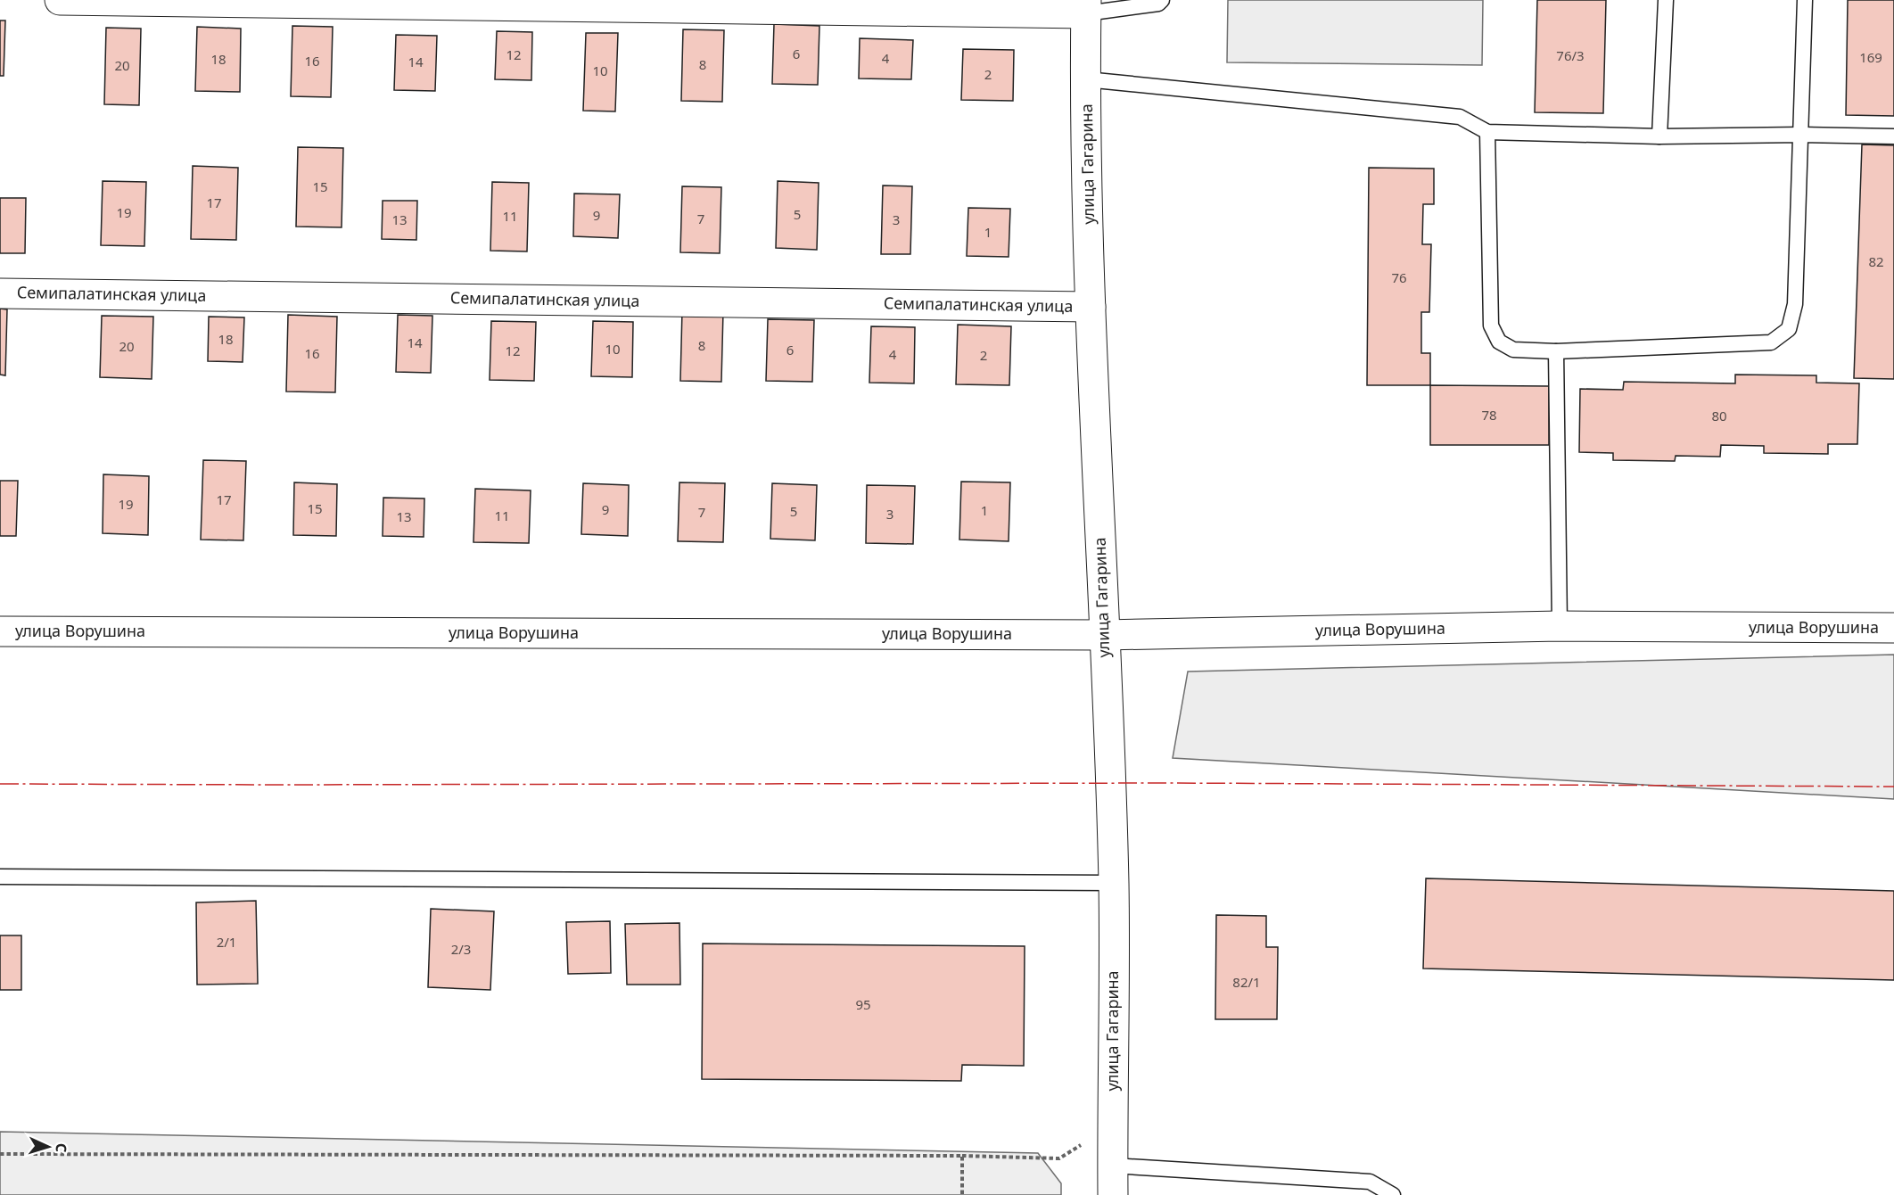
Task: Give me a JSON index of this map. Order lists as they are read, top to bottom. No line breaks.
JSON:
{"streets":{"street":["улица Гагарина","Семипалатинская улица","улица Ворушина"]},"crossings":[["улица Гагарина","Семипалатинская улица"],["улица Гагарина","улица Ворушина"]],"house_numbers":["6","12","76/3","169","4","18","16","14","8","20","10","2","15","17","19","5","9","11","7","13","3","1","82","76","18","14","8","20","10","6","12","16","4","2","78","80","17","19","15","9","1","5","7","3","11","13","2/1","2/3","82/1","95"],"north":"right"}
